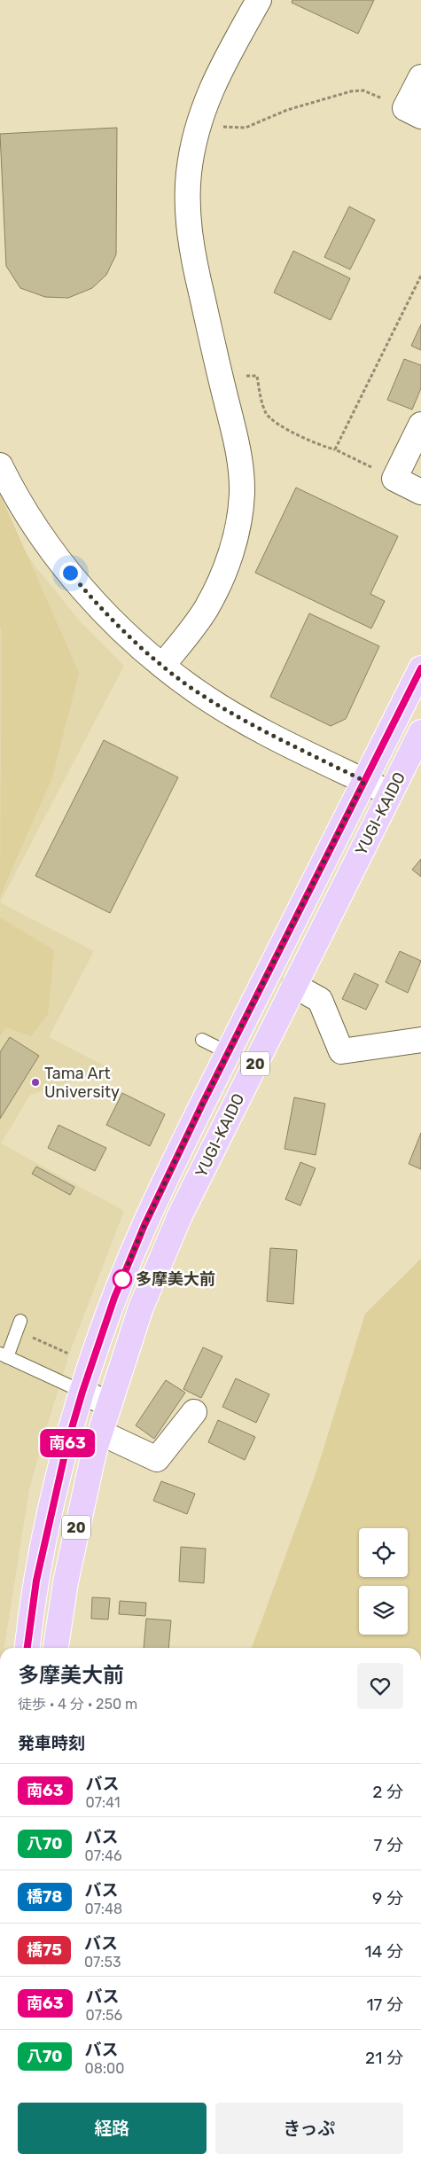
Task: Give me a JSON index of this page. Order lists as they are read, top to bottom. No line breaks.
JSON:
{"streets":{"main road":["YUGI-KAIDO","20"]},"crossings":[["YUGI-KAIDO","20"]],"places":["Tama Art University","多摩美大前"],"lines":["bus line 南63"],"page":{"on_map":"南63","heading":[["多摩美大前","徒歩 · 4 分 · 250 m"],"発車時刻"],"list":[{"mark":"南63","name":"バス","note":"07:41","value":"2 分"},{"mark":"八70","name":"バス","note":"07:46","value":"7 分"},{"mark":"橋78","name":"バス","note":"07:48","value":"9 分"},{"mark":"橋75","name":"バス","note":"07:53","value":"14 分"},{"mark":"南63","name":"バス","note":"07:56","value":"17 分"},{"mark":"八70","name":"バス","note":"08:00","value":"21 分"}],"buttons":["経路","きっぷ"]}}
